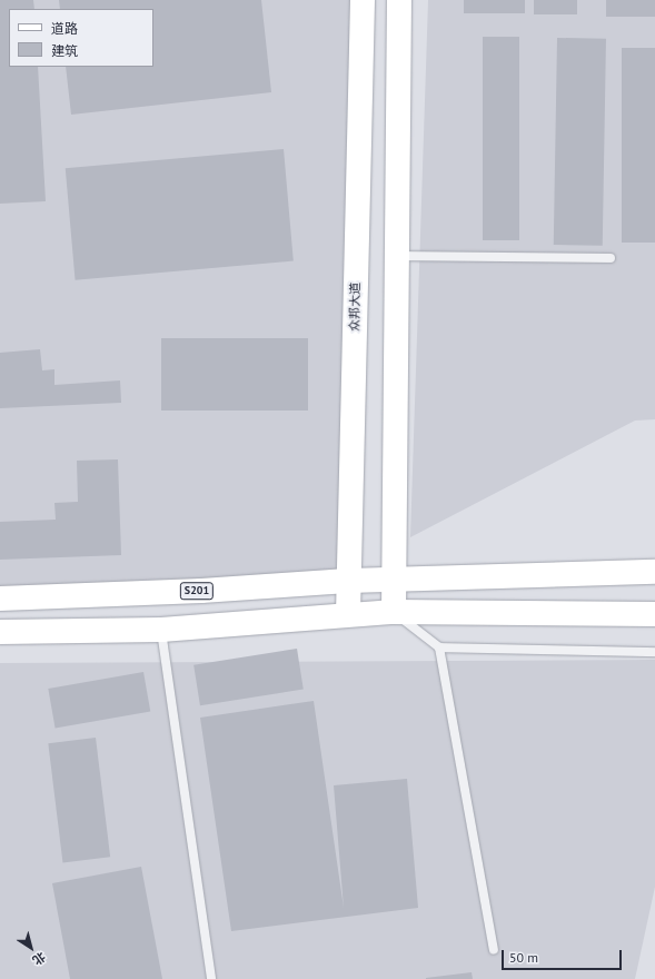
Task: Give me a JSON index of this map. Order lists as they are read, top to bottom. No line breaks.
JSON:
{"streets":{"main road":["众邦大道","S201"]},"crossings":[["众邦大道","S201"]],"legend":["道路","建筑"],"scale_bar":"50 m","north":"bottom right"}
